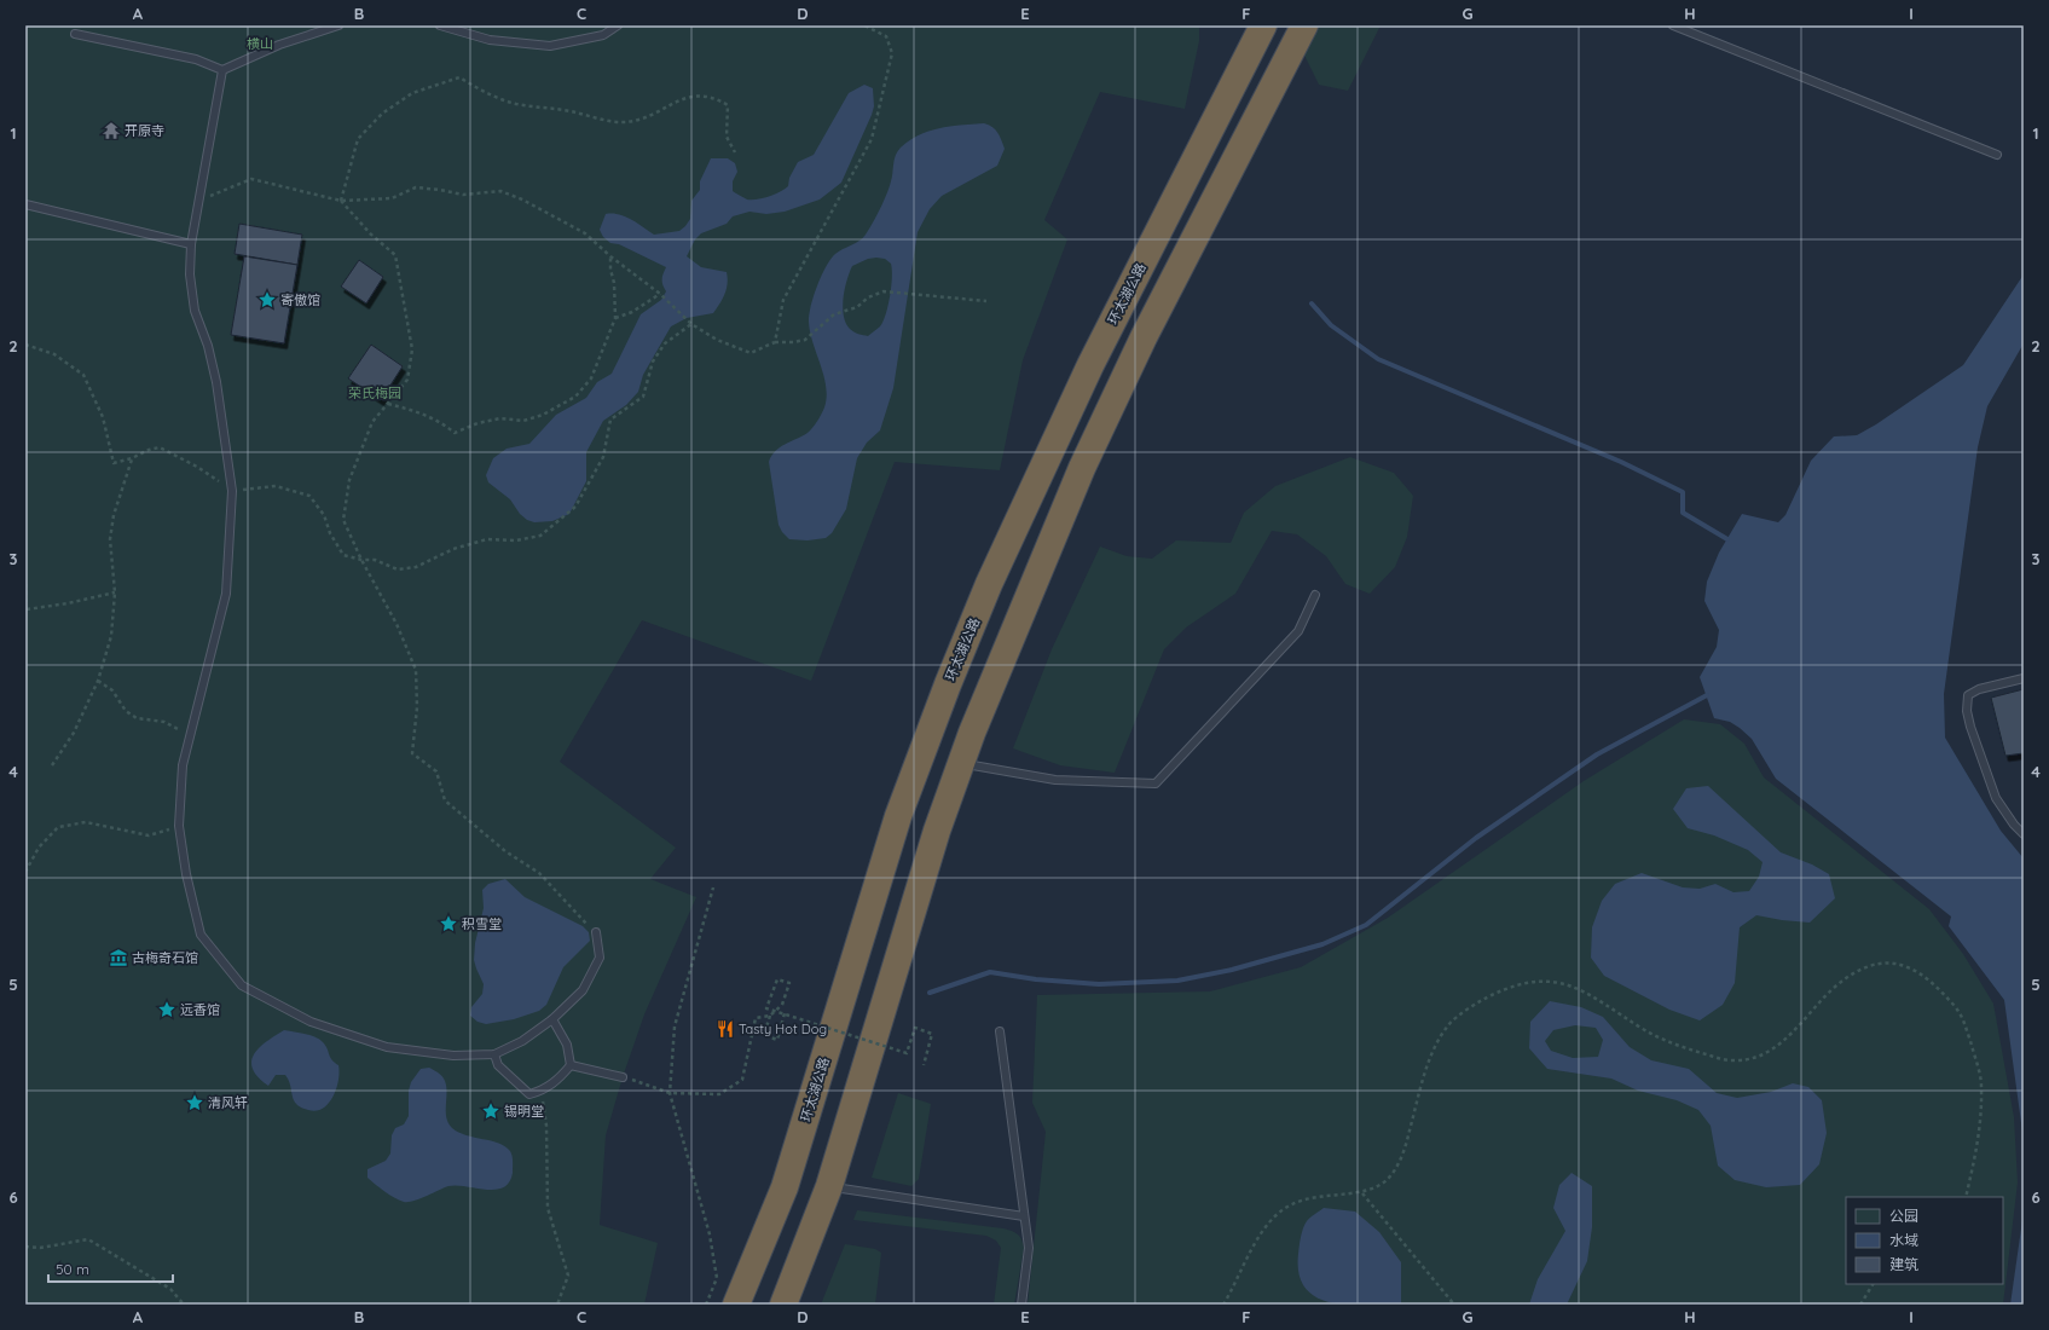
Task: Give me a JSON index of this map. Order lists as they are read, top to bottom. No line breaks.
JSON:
{"streets":{"highway":["环太湖公路"]},"parks":["横山","荣氏梅园"],"places":{"temple":["开原寺"],"place":["寄傲馆","积雪堂","远香馆","清风轩","锡明堂"],"museum":["古梅奇石馆"],"restaurant":["Tasty Hot Dog"]},"legend":["公园","水域","建筑"],"scale_bar":"50 m","grid":{"columns":["A","B","C","D","E","F","G","H","I"],"rows":["1","2","3","4","5","6"]}}
